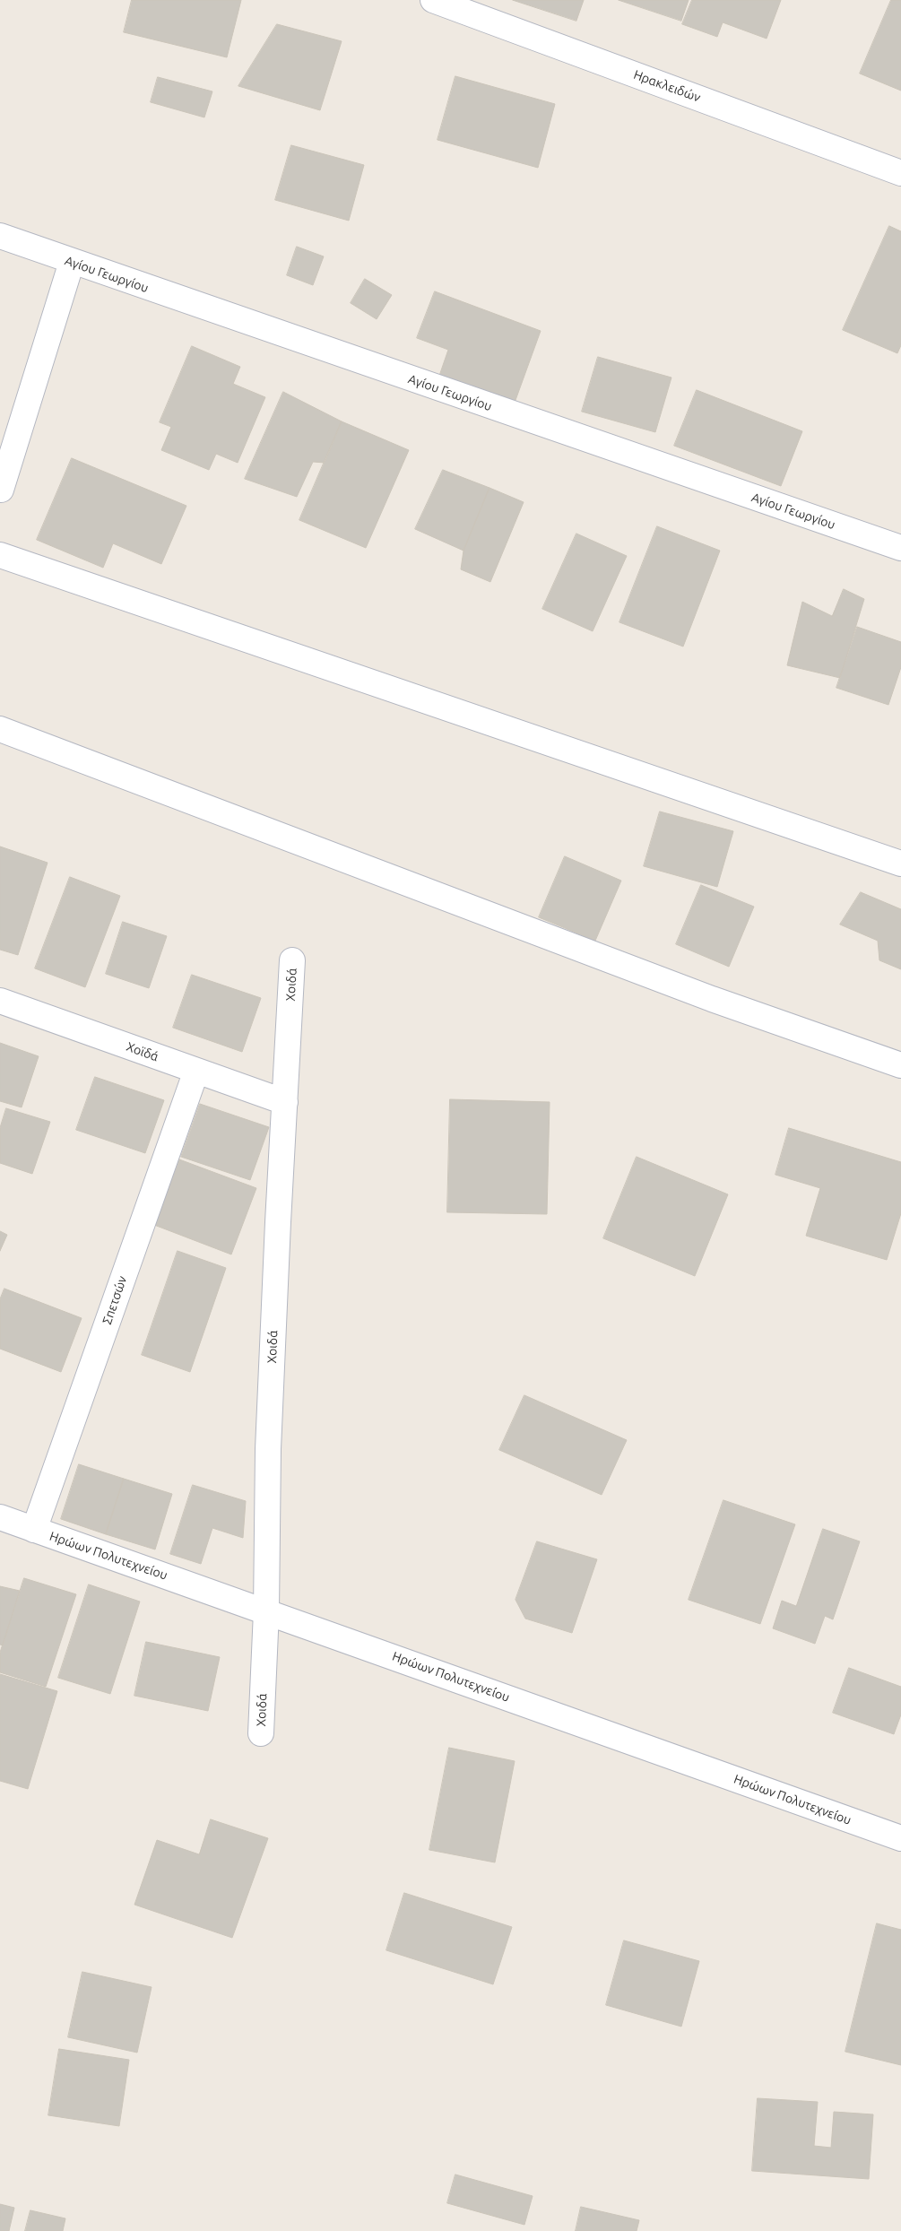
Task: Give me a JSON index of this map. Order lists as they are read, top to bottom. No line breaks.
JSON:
{"streets":{"street":["Ηρακλειδών","Αγίου Γεωργίου","Χοιδά","Χοϊδά","Σπετσών","Ηρώων Πολυτεχνείου"]},"crossings":[["Χοιδά","Χοϊδά"],["Χοιδά","Ηρώων Πολυτεχνείου"],["Χοϊδά","Σπετσών"],["Σπετσών","Ηρώων Πολυτεχνείου"]]}
